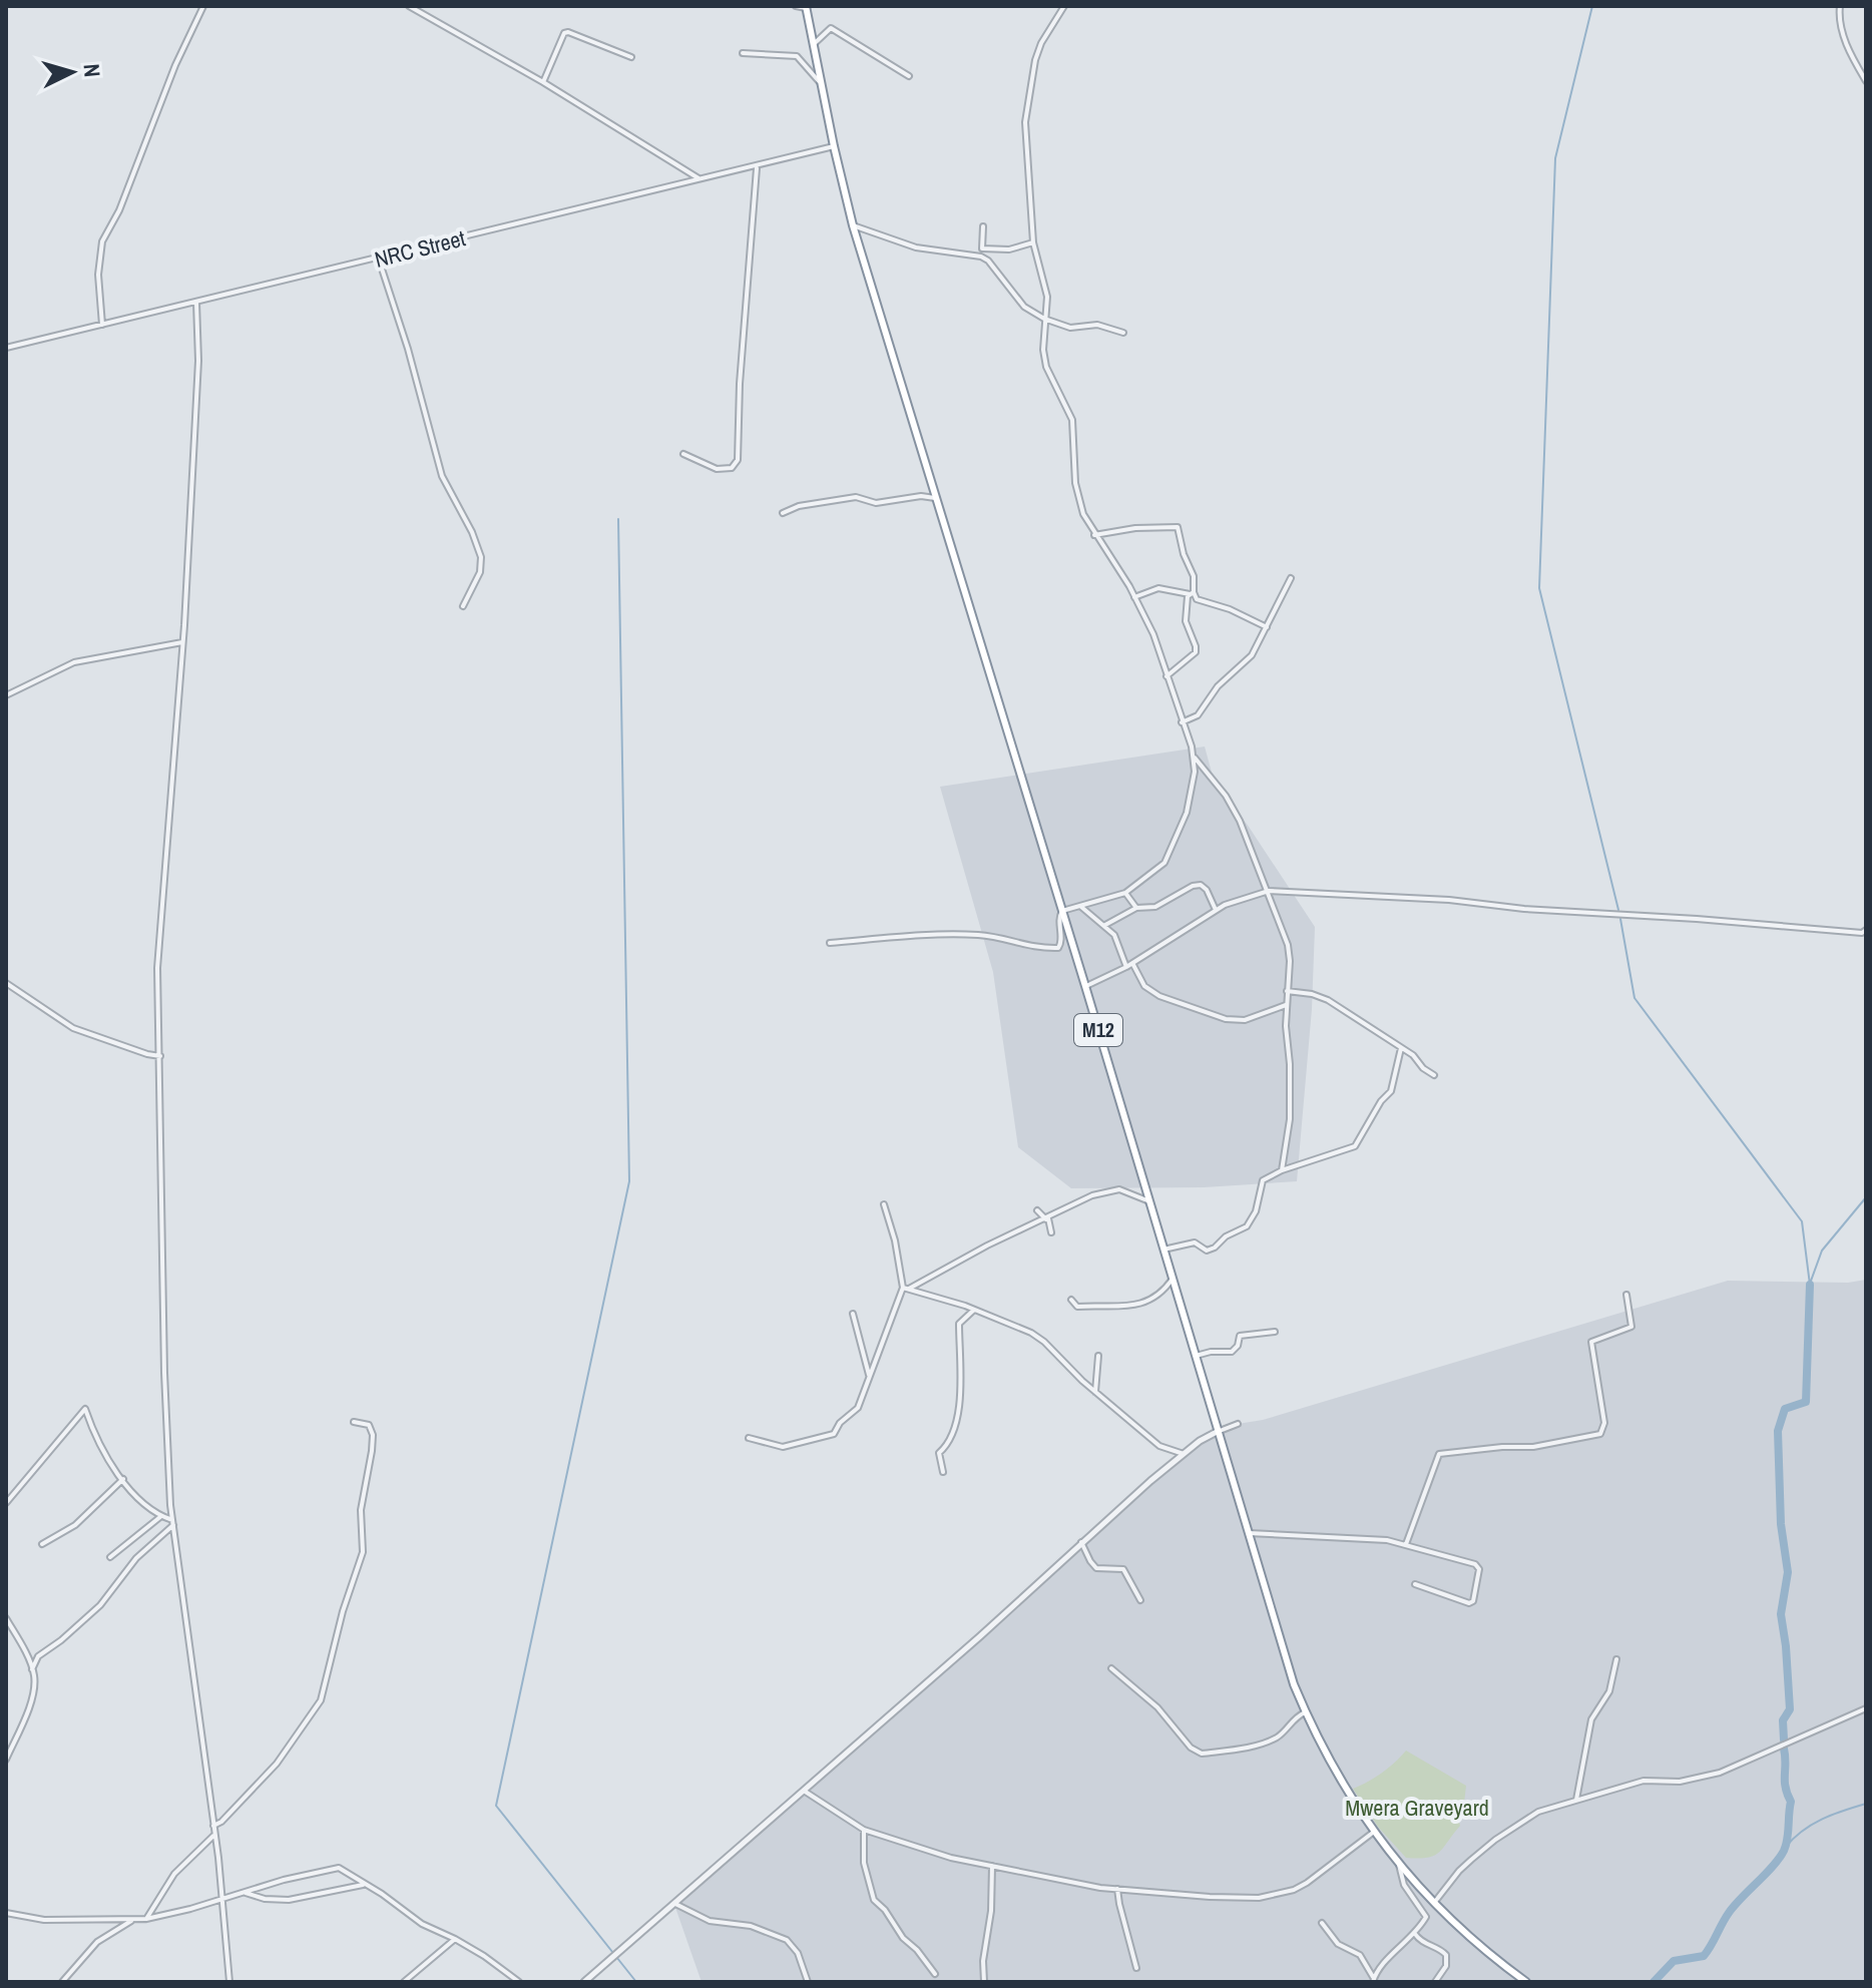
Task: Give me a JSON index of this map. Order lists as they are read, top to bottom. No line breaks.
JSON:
{"streets":{"highway":["M12"],"street":["NRC Street"]},"crossings":[["NRC Street","M12"]],"parks":["Mwera Graveyard"],"north":"right"}
